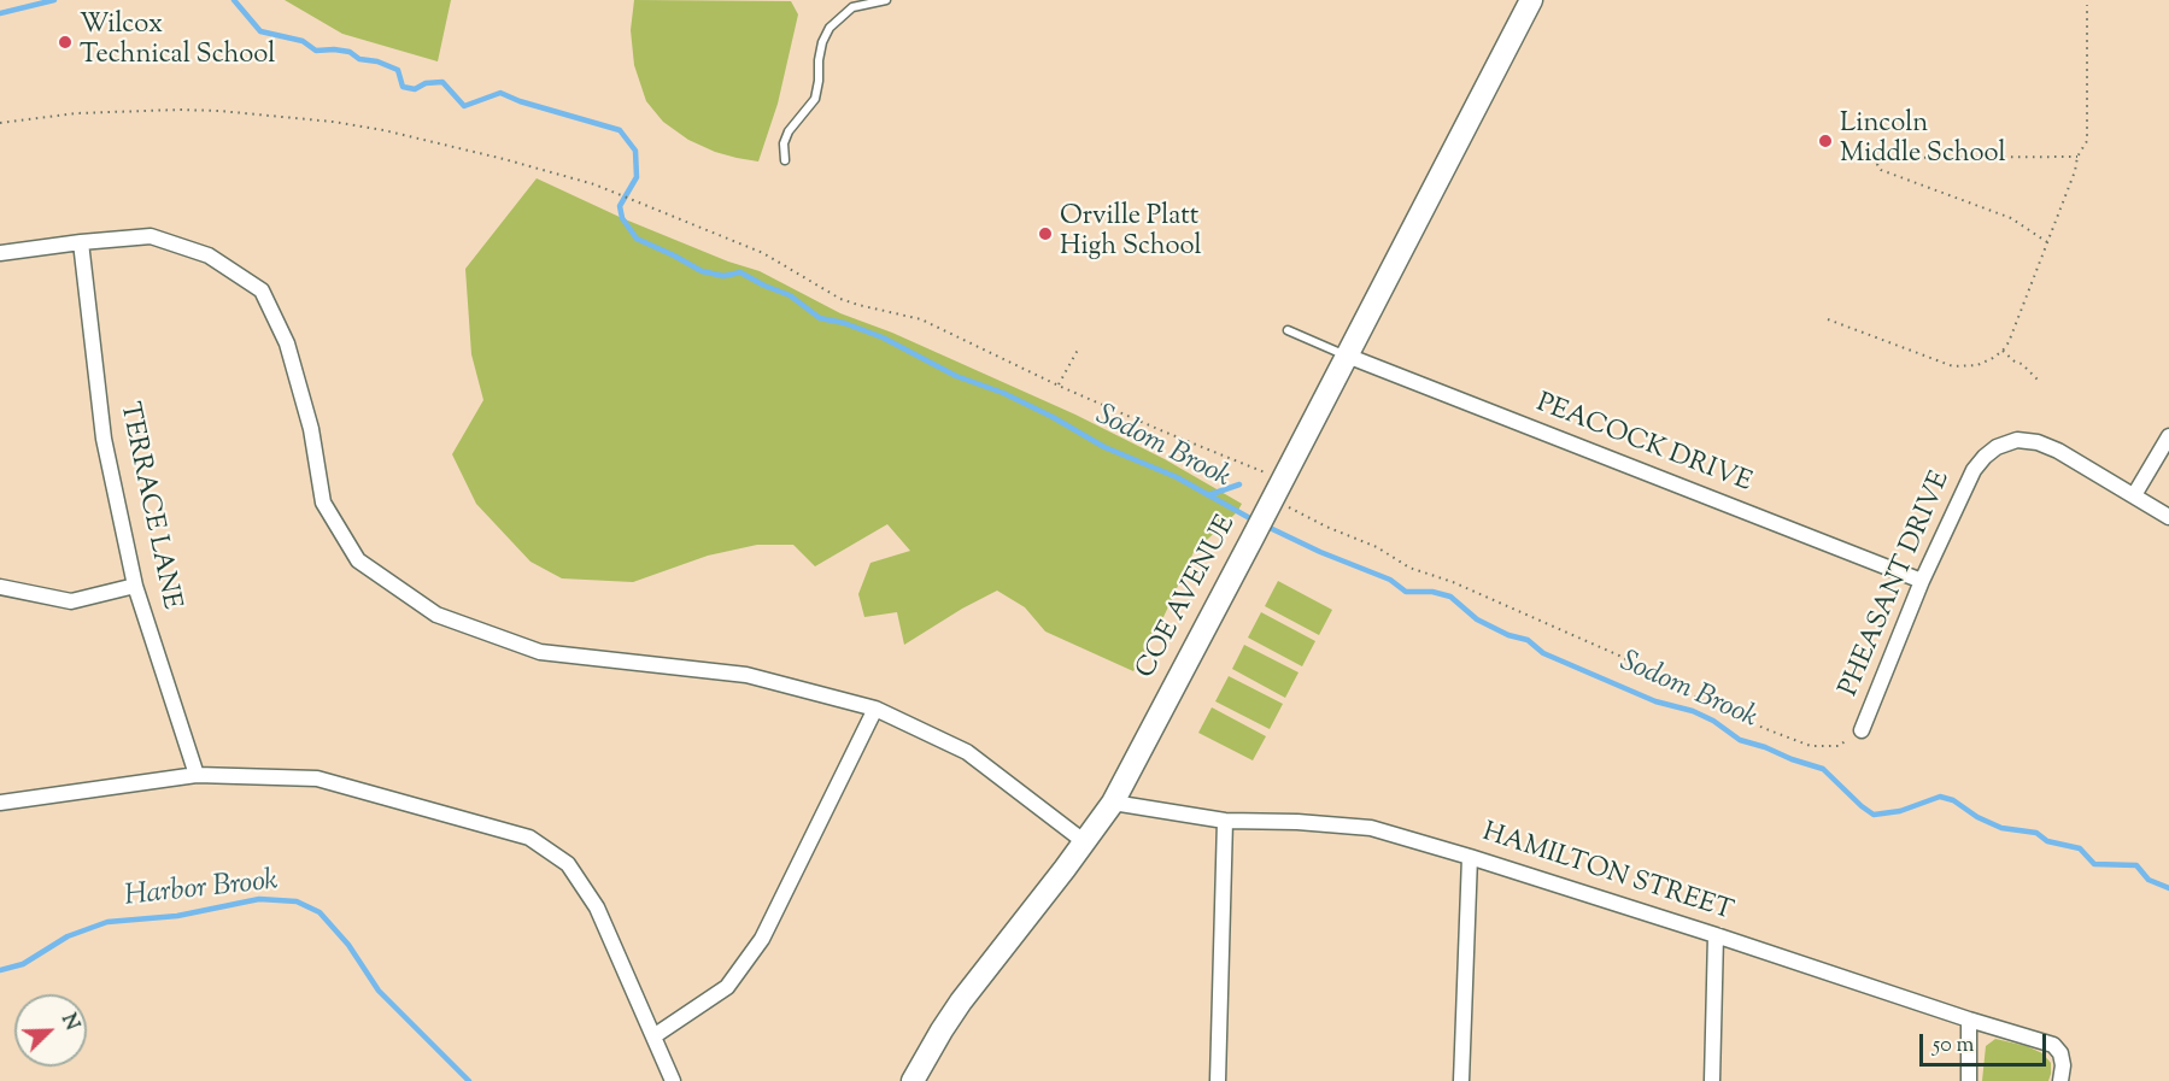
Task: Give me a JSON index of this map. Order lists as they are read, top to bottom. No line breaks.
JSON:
{"streets":{"street":["PEACOCK DRIVE","TERRACE LANE","PHEASANT DRIVE","COE AVENUE","HAMILTON STREET"]},"crossings":[["PEACOCK DRIVE","PHEASANT DRIVE"],["PEACOCK DRIVE","COE AVENUE"],["COE AVENUE","HAMILTON STREET"]],"water":["Sodom Brook","Harbor Brook"],"places":["Wilcox Technical School","Lincoln Middle School","Orville Platt High School"],"scale_bar":"50 m","north":"top right"}
